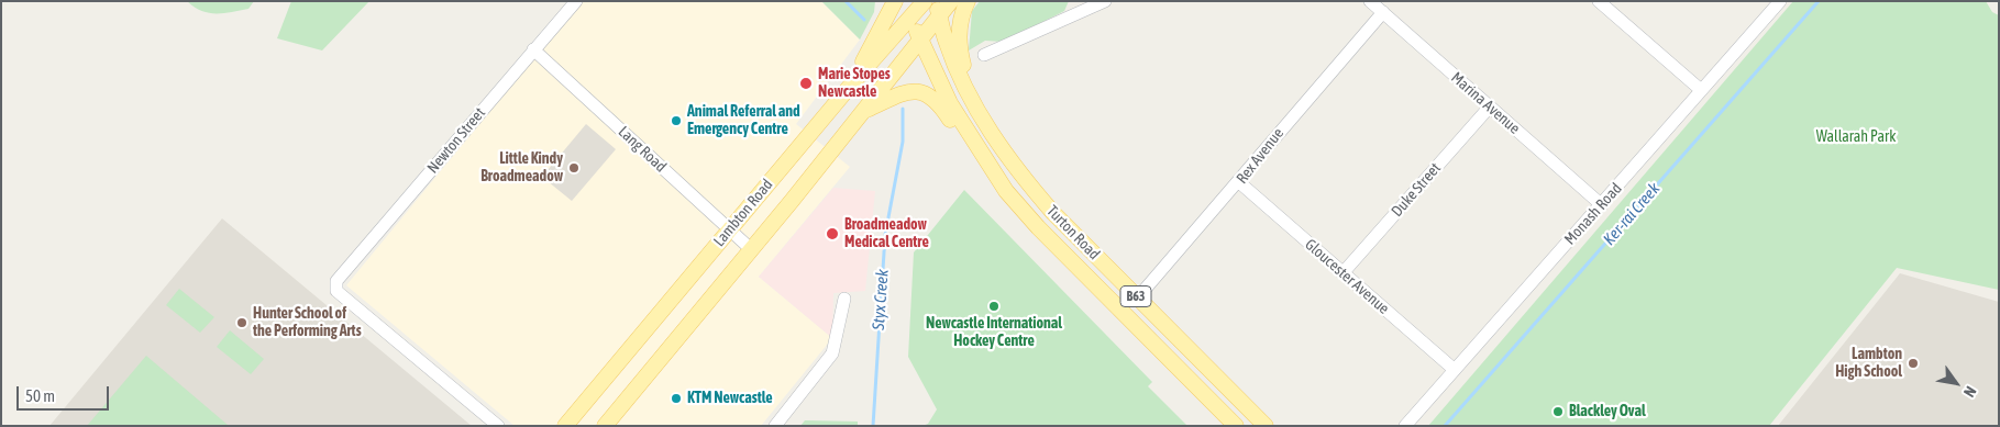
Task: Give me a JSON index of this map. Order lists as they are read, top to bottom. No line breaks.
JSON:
{"streets":{"main road":["Lambton Road","Turton Road","B63"],"street":["Marina Avenue","Newton Street","Lang Road","Rex Avenue","Duke Street","Monash Road","Gloucester Avenue"]},"crossings":[["Marina Avenue","Rex Avenue"],["Marina Avenue","Duke Street"],["Marina Avenue","Monash Road"],["Newton Street","Lang Road"],["Lang Road","Lambton Road"],["Rex Avenue","Turton Road"],["Rex Avenue","Gloucester Avenue"],["Duke Street","Gloucester Avenue"],["Lambton Road","Turton Road"],["Lambton Road","B63"],["Monash Road","Gloucester Avenue"],["Turton Road","B63"]],"water":["Ker-rai Creek","Styx Creek"],"parks":["Wallarah Park"],"places":["Marie Stopes Newcastle","Animal Referral and Emergency Centre","Little Kindy Broadmeadow","Broadmeadow Medical Centre","Newcastle International Hockey Centre","Hunter School of the Performing Arts","Lambton High School","KTM Newcastle","Blackley Oval"],"scale_bar":"50 m","north":"bottom right"}
